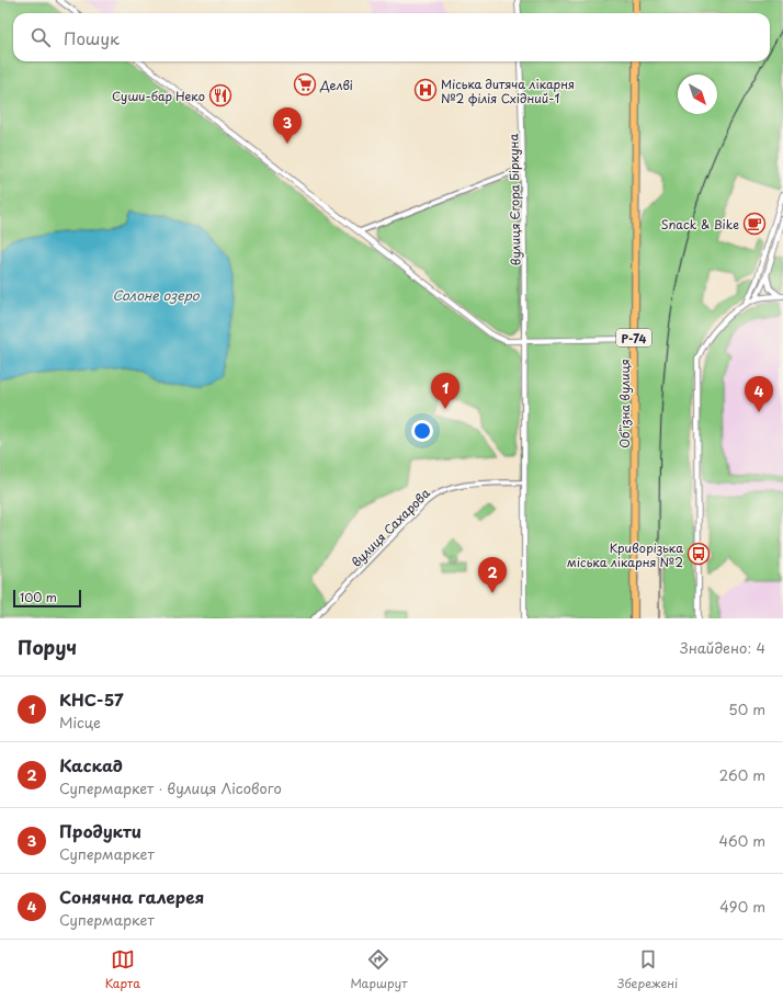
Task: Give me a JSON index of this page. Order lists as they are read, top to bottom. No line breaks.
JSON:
{"streets":{"main road":["Р-74","Обʼїзна вулиця"],"street":["вулиця Єгора Біркуна","вулиця Сахарова"]},"crossings":[["вулиця Єгора Біркуна","вулиця Сахарова"]],"water":["Солоне озеро"],"places":{"supermarket":["Делві"],"hospital":["Міська дитяча лікарня №2 філія Східний-1"],"restaurant":["Суши-бар Неко"],"cafe":["Snack & Bike"],"bus stop":["Криворізька міська лікарня №2"]},"scale_bar":"100 m","north":"bottom right","page":{"search":"Пошук","pins":["3","1","4","2"],"scale":"100 m","heading":["Поруч","Знайдено: 4"],"list":[{"mark":"1","name":"КНС-57","note":"Місце","value":"50 m"},{"mark":"2","name":"Каскад","note":"Супермаркет · вулиця Лісового","value":"260 m"},{"mark":"3","name":"Продукти","note":"Супермаркет","value":"460 m"},{"mark":"4","name":"Сонячна галерея","note":"Супермаркет","value":"490 m"}],"nav":["Карта","Маршрут","Збережені"]}}
